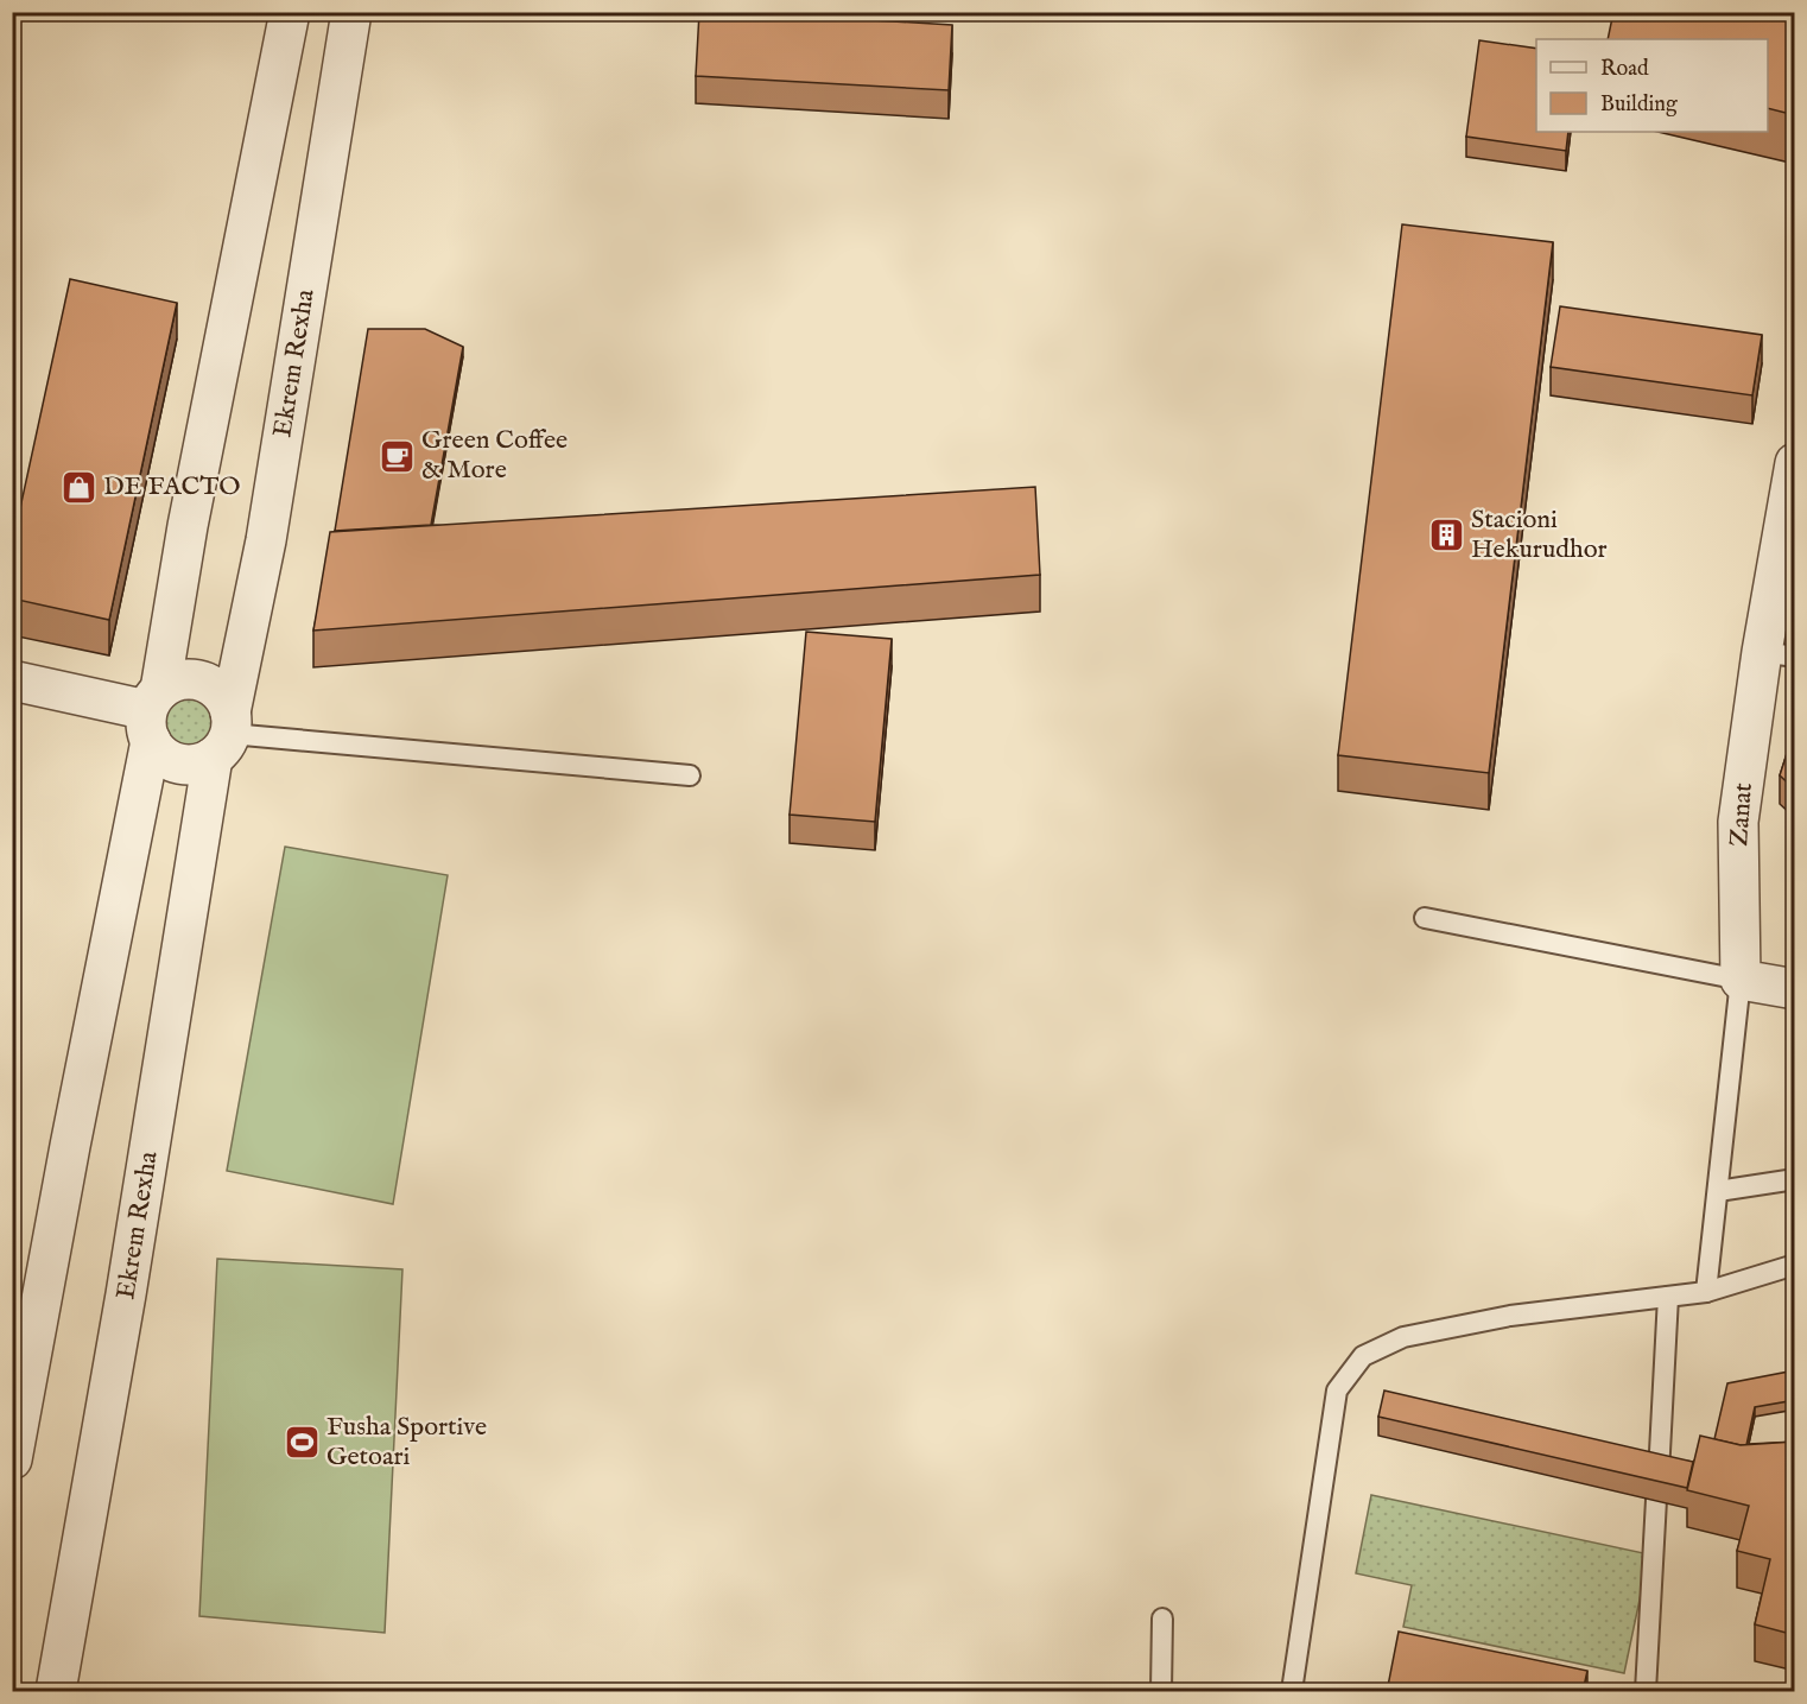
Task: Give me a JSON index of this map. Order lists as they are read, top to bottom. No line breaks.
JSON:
{"streets":{"street":["Ekrem Rexha","Zanat"]},"places":{"cafe":["Green Coffee & More"],"shop":["DE FACTO"],"building":["Stacioni Hekurudhor"],"sports":["Fusha Sportive Getoari"]},"legend":["Road","Building"]}
